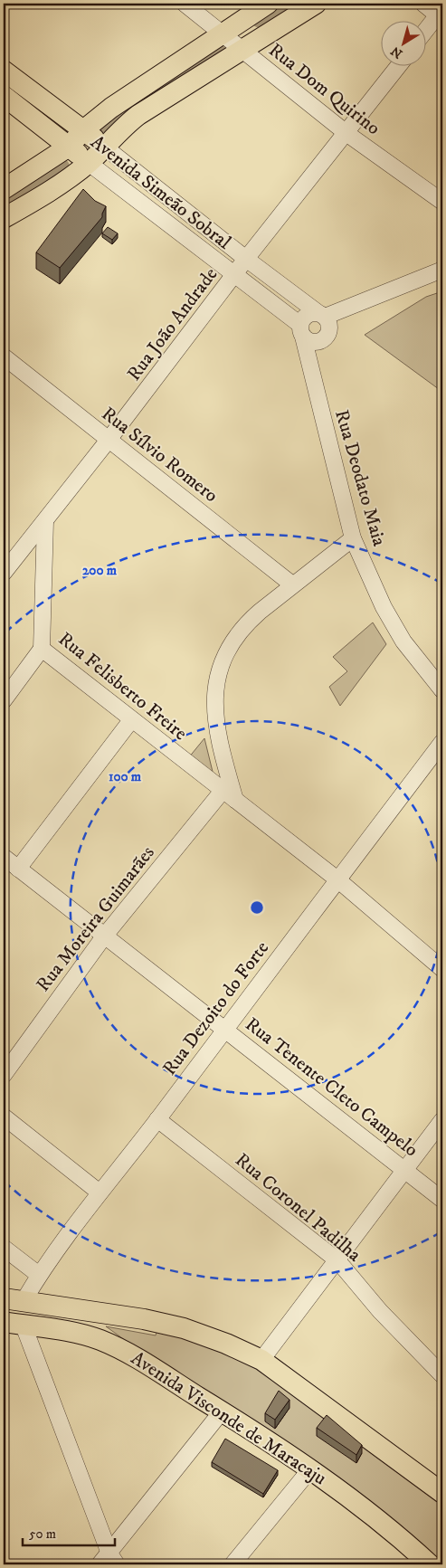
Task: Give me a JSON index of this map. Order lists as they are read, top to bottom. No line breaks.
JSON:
{"streets":{"main road":["Avenida Simeão Sobral","Avenida Visconde de Maracaju"],"street":["Rua Dom Quirino","Rua João Andrade","Rua Sílvio Romero","Rua Deodato Maia","Rua Felisberto Freire","Rua Moreira Guimarães","Rua Dezoito do Forte","Rua Tenente Cleto Campelo","Rua Coronel Padilha"]},"crossings":[["Rua Dom Quirino","Rua João Andrade"],["Avenida Simeão Sobral","Rua João Andrade"],["Avenida Simeão Sobral","Rua Deodato Maia"],["Rua João Andrade","Rua Sílvio Romero"],["Rua João Andrade","Rua Felisberto Freire"],["Rua Felisberto Freire","Rua Moreira Guimarães"],["Rua Felisberto Freire","Rua Dezoito do Forte"],["Rua Moreira Guimarães","Rua Tenente Cleto Campelo"],["Rua Dezoito do Forte","Rua Tenente Cleto Campelo"],["Rua Dezoito do Forte","Rua Coronel Padilha"],["Rua Dezoito do Forte","Avenida Visconde de Maracaju"]],"scale_bar":"50 m","north":"bottom left","rings":["200 m","100 m"]}
